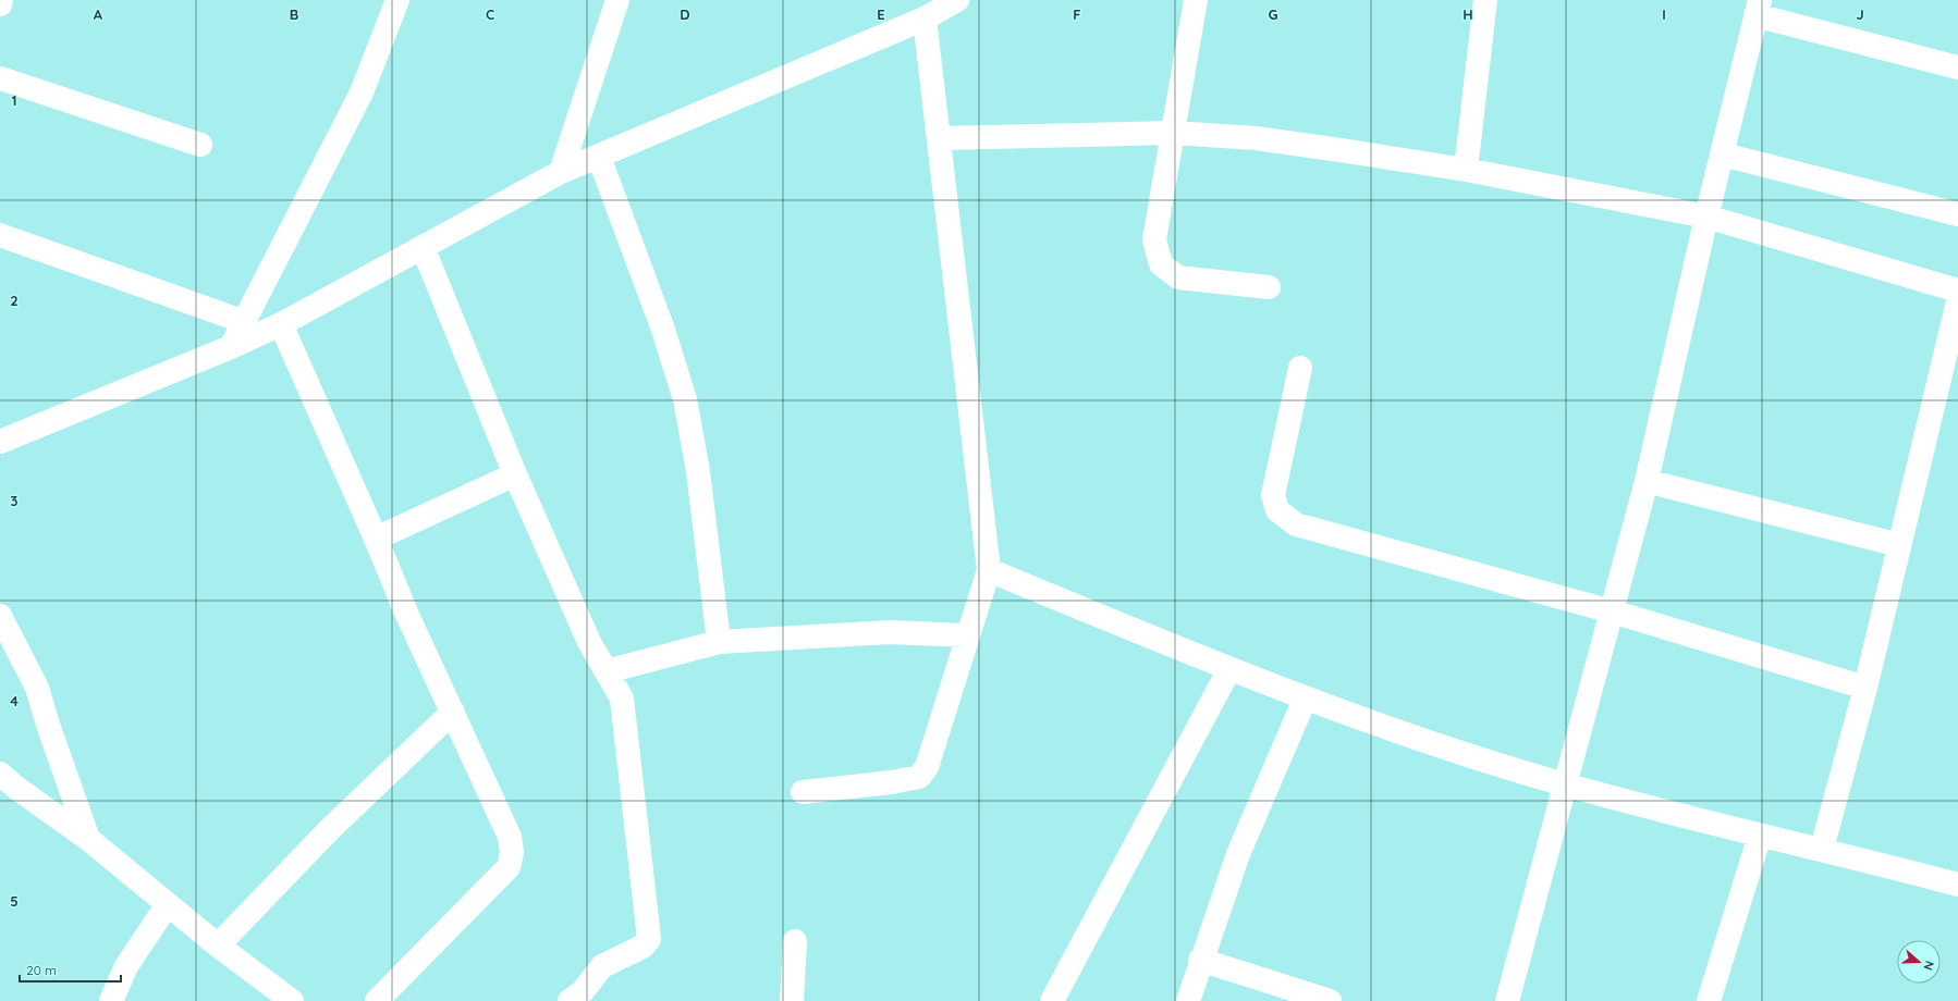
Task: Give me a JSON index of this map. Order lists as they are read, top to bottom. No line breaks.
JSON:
{"scale_bar":"20 m","north":"right","grid":{"columns":["A","B","C","D","E","F","G","H","I","J"],"rows":["1","2","3","4","5"]}}
